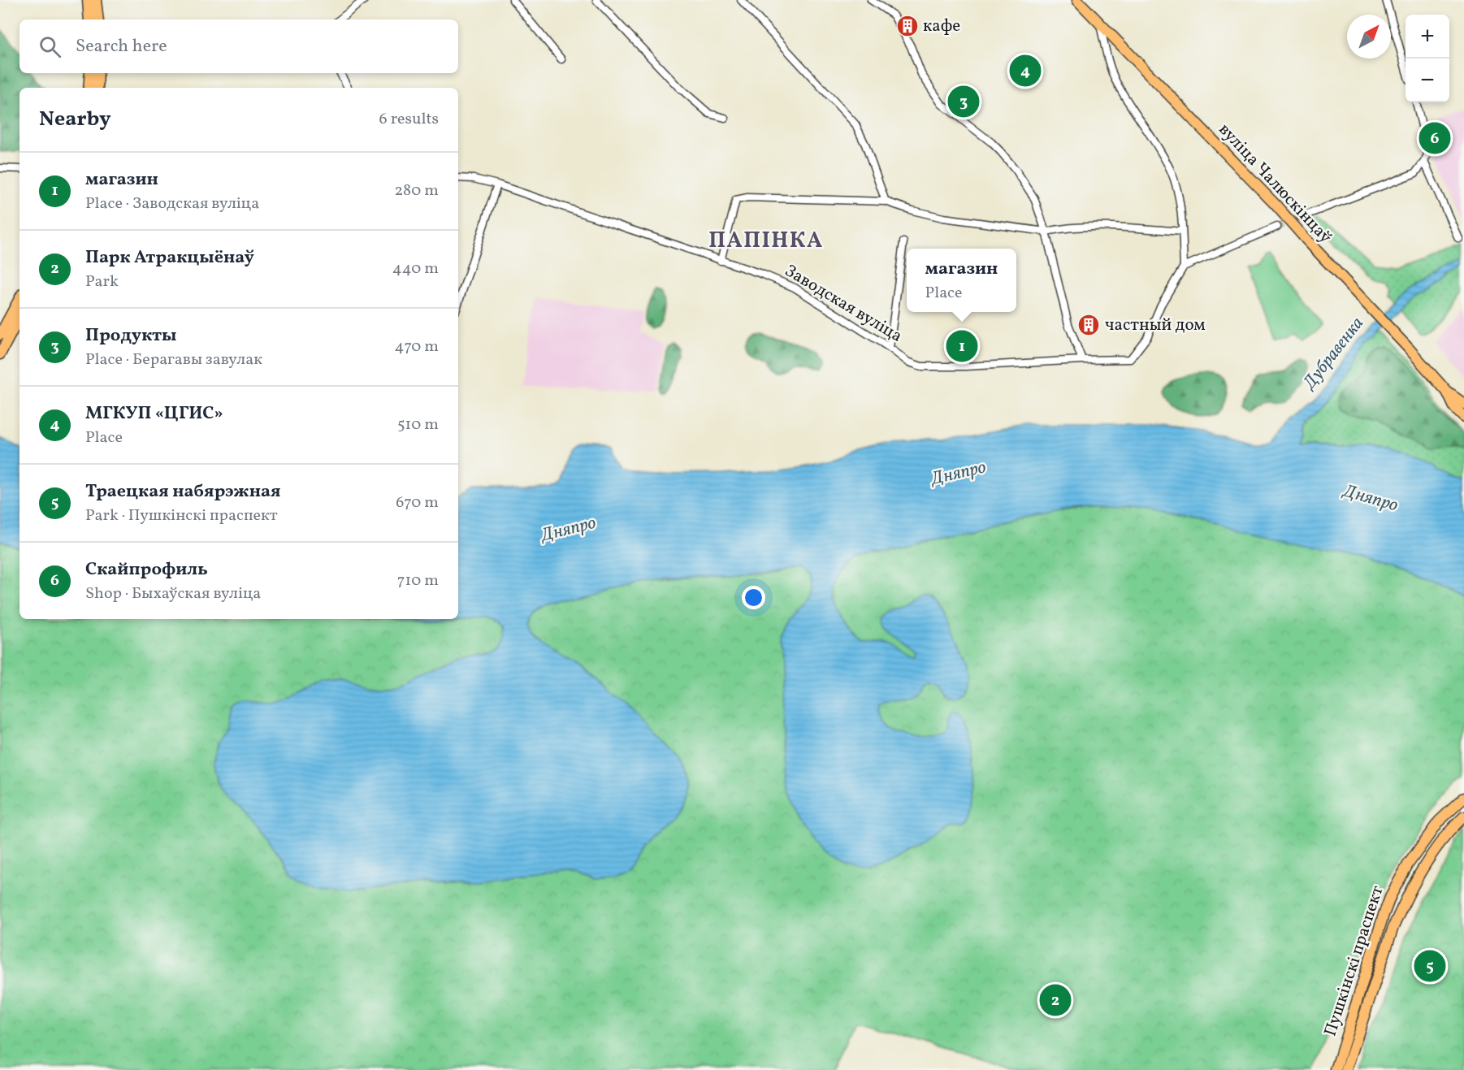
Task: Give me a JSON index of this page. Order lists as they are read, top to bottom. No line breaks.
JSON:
{"streets":{"main road":["вуліца Чалюскінцаў","Пушкінскі праспект"],"street":["Заводская вуліца"]},"districts":["ПАПІНКА"],"water":["Дубравенка","Дняпро"],"places":{"building":["кафе","частный дом"]},"north":"top right","page":{"map_buttons":["+","−"],"search":"Search here","pins":["4","3","6","1","5","2"],"heading":["Nearby","6 results"],"list":[{"mark":"1","name":"магазин","note":"Place · Заводская вуліца","value":"280 m"},{"mark":"2","name":"Парк Атракцыёнаў","note":"Park","value":"440 m"},{"mark":"3","name":"Продукты","note":"Place · Берагавы завулак","value":"470 m"},{"mark":"4","name":"МГКУП «ЦГИС»","note":"Place","value":"510 m"},{"mark":"5","name":"Траецкая набярэжная","note":"Park · Пушкінскі праспект","value":"670 m"},{"mark":"6","name":"Скайпрофиль","note":"Shop · Быхаўская вуліца","value":"710 m"}],"popup":["магазин","Place"]}}
